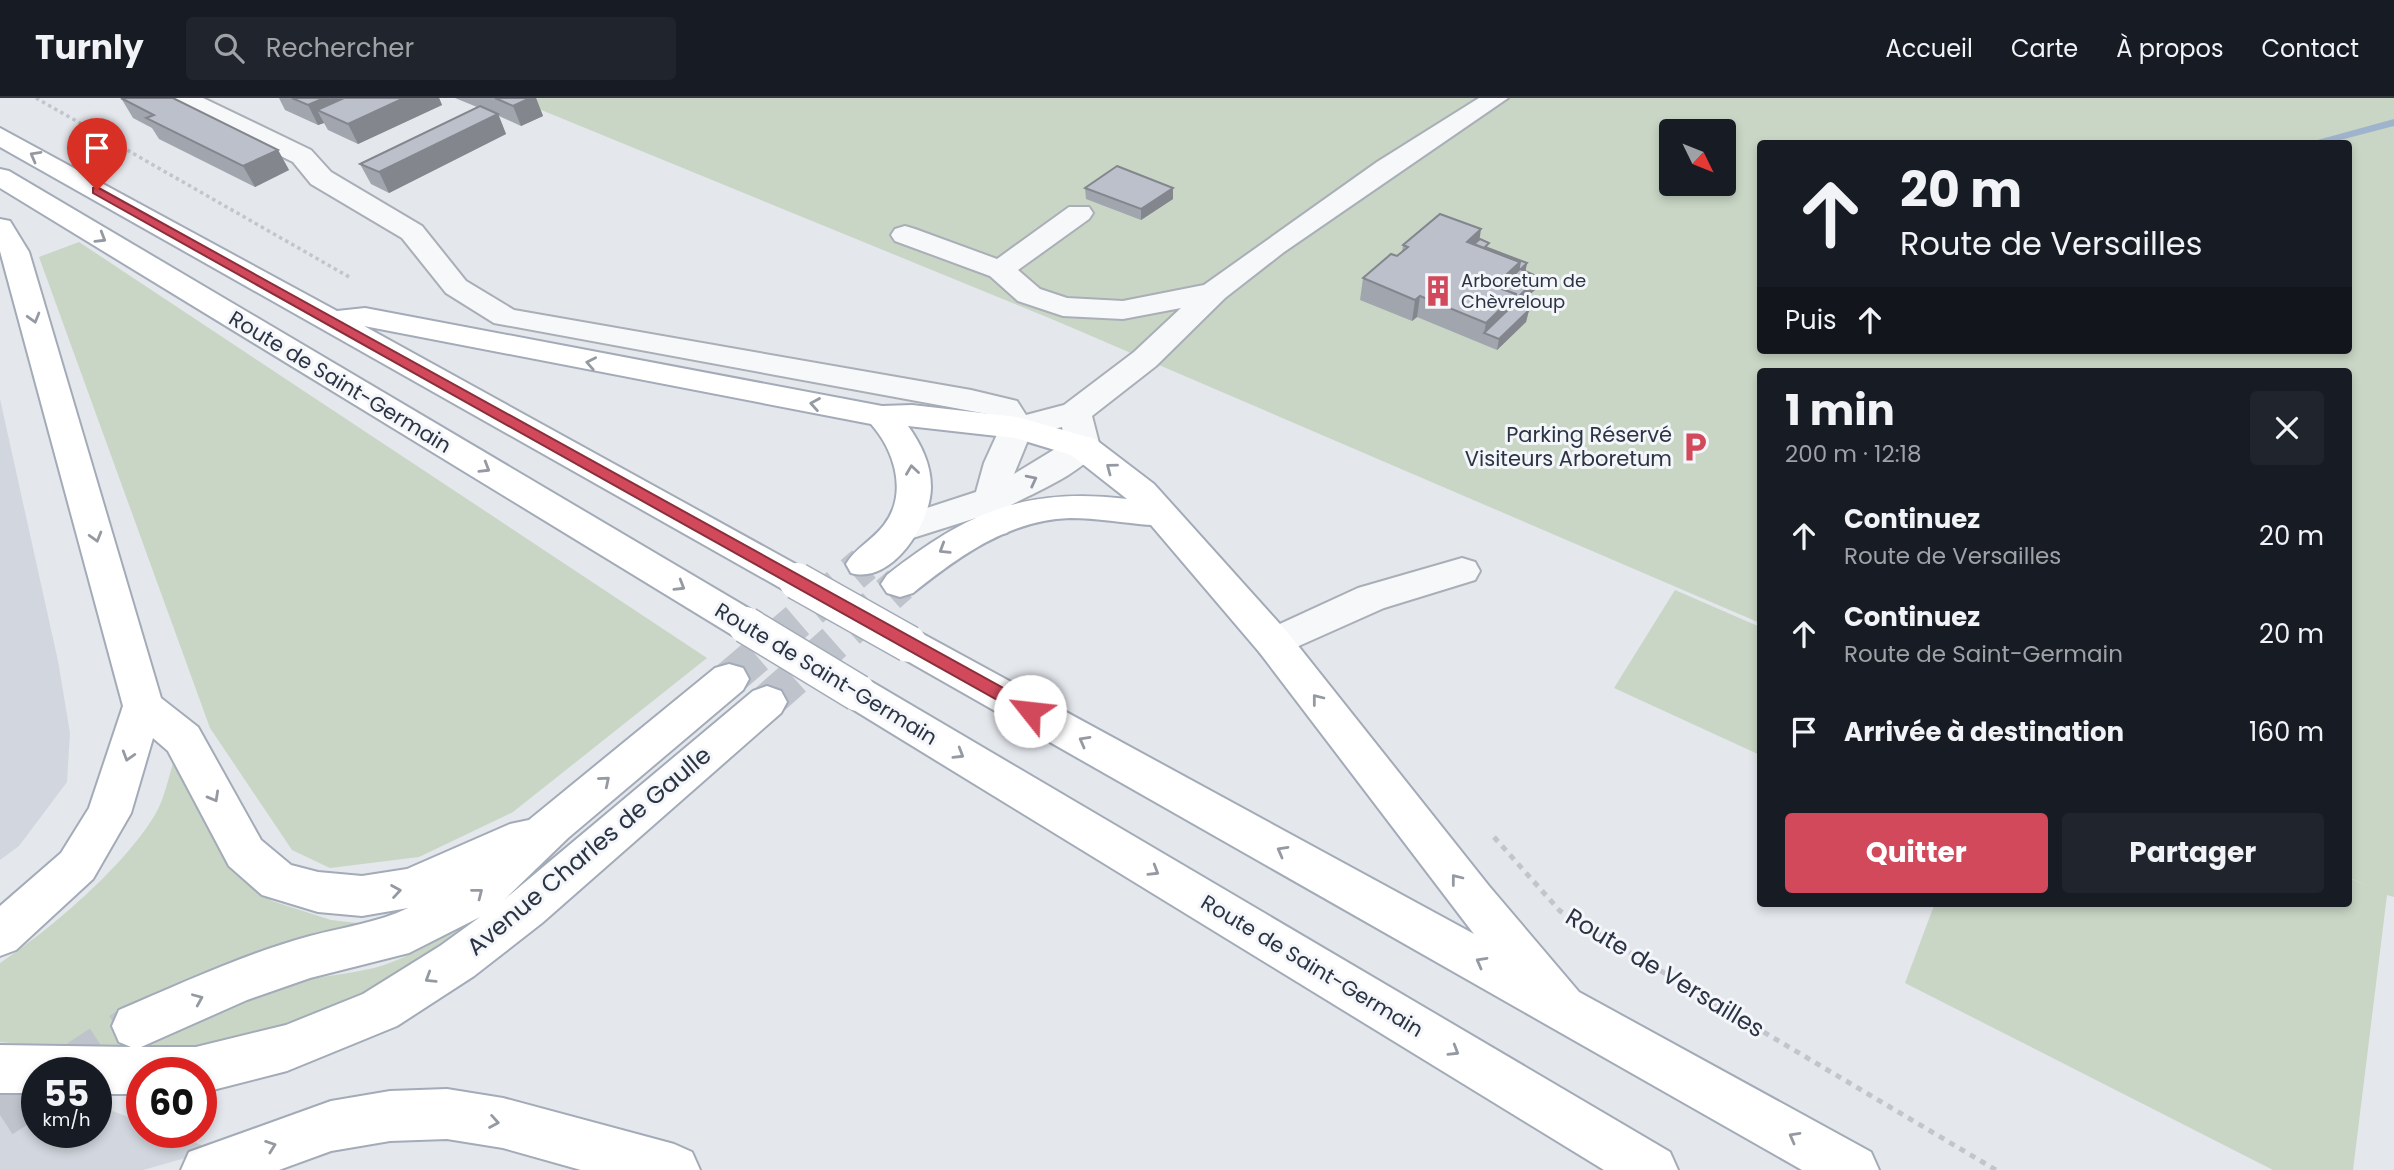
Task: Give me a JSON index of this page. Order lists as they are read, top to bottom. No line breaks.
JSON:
{"streets":{"main road":["Route de Saint-Germain","Avenue Charles de Gaulle"],"path":["Route de Versailles"]},"places":{"building":["Arboretum de Chèvreloup"],"parking":["Parking Réservé Visiteurs Arboretum"]},"north":"bottom right","page":{"header":"Turnly","search":"Rechercher","nav":["Accueil","Carte","À propos","Contact"],"turn":["20 m","Route de Versailles"],"then":"Puis","heading":["1 min","200 m · 12:18"],"list":[{"name":"Continuez","note":"Route de Versailles","value":"20 m"},{"name":"Continuez","note":"Route de Saint-Germain","value":"20 m"},{"name":"Arrivée à destination","value":"160 m"}],"buttons":["Quitter","Partager"],"speed":"55 km/h","limit":"60"}}
